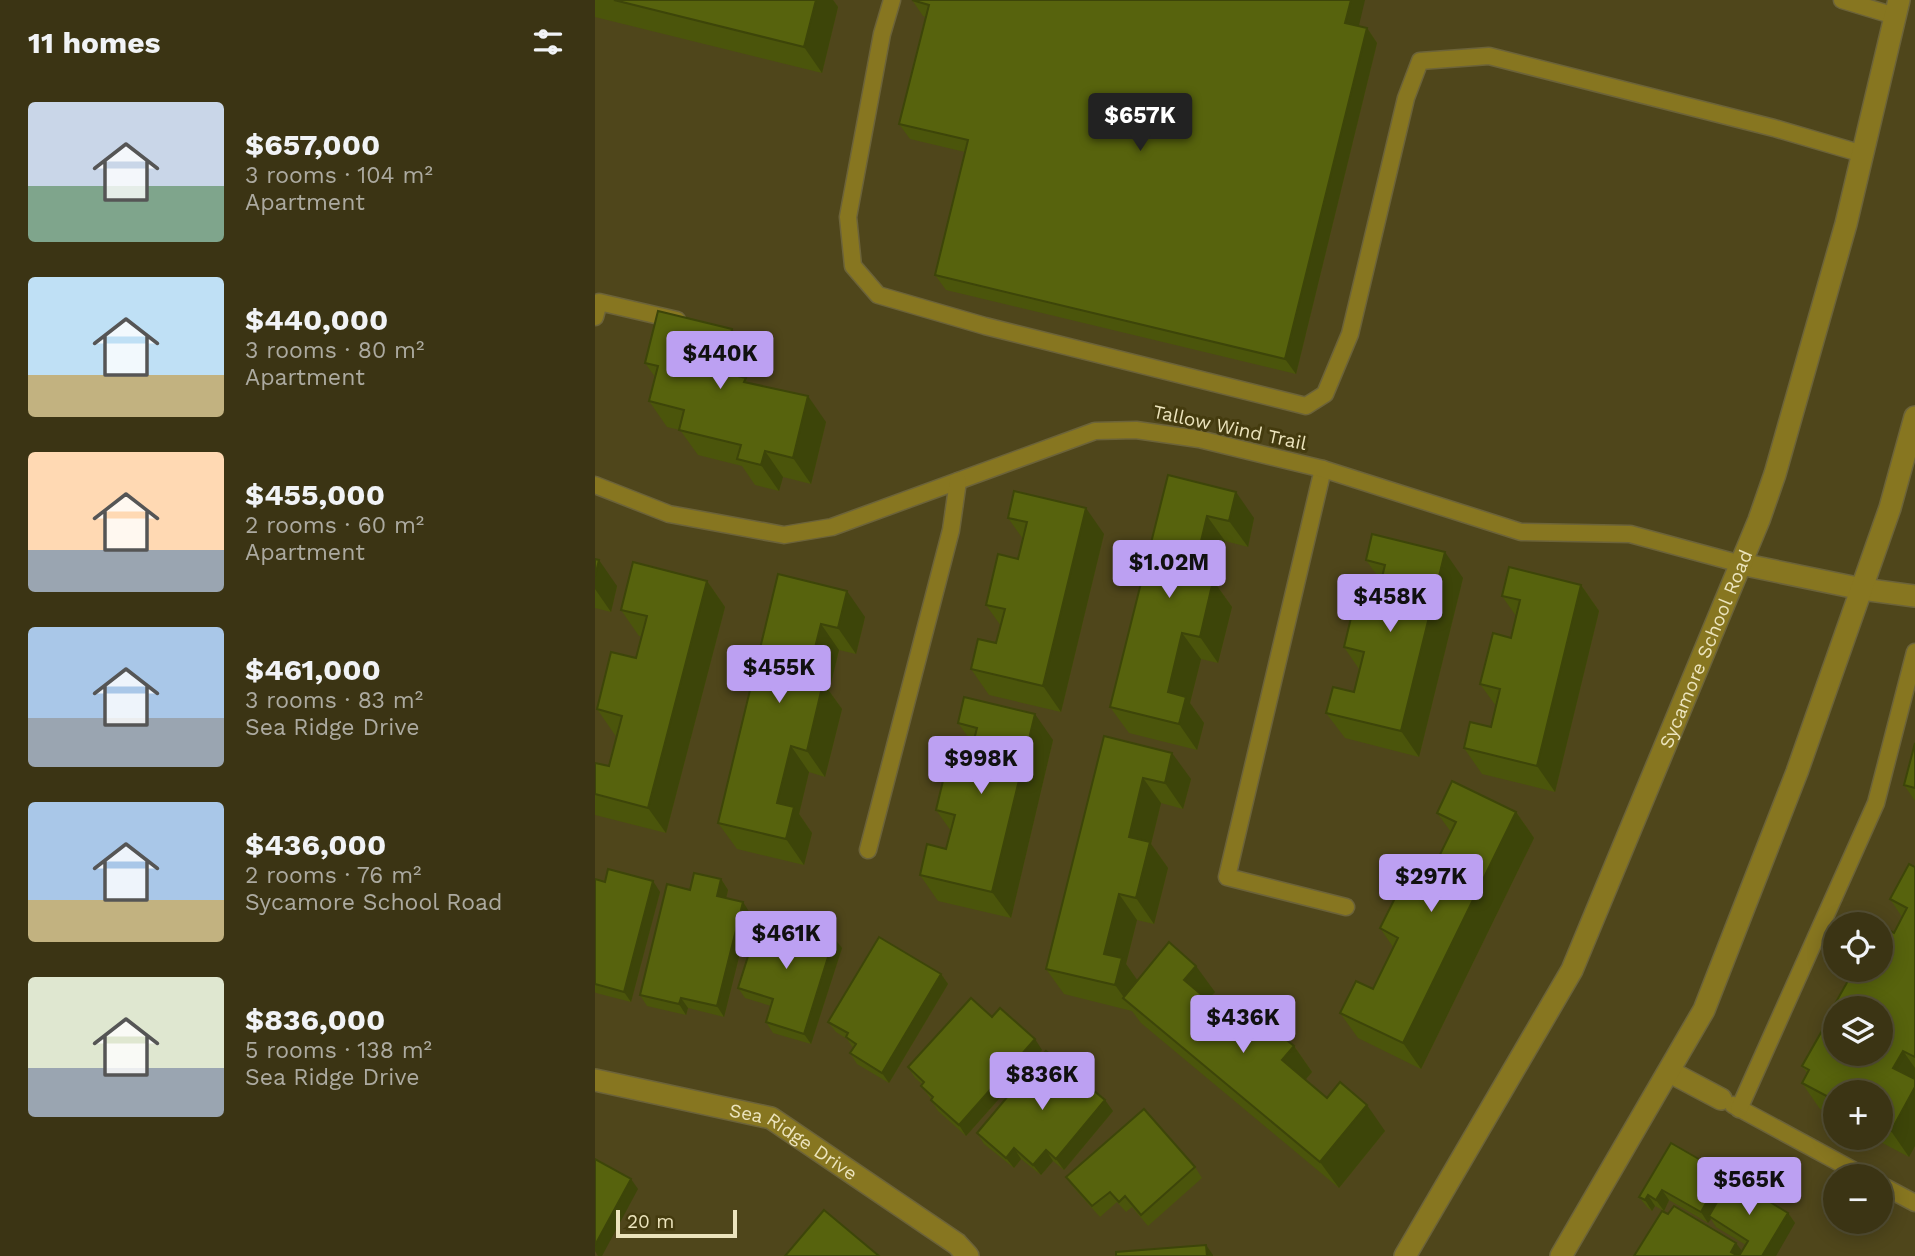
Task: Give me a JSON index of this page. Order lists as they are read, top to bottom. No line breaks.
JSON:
{"streets":{"main road":["Sycamore School Road","Sea Ridge Drive"],"lane":["Tallow Wind Trail"]},"crossings":[["Tallow Wind Trail","Sycamore School Road"]],"scale_bar":"20 m","page":{"heading":"11 homes","list":[{"name":"$657,000","note":"3 rooms · 104 m² · Apartment"},{"name":"$440,000","note":"3 rooms · 80 m² · Apartment"},{"name":"$455,000","note":"2 rooms · 60 m² · Apartment"},{"name":"$461,000","note":"3 rooms · 83 m² · Sea Ridge Drive"},{"name":"$436,000","note":"2 rooms · 76 m² · Sycamore School Road"},{"name":"$836,000","note":"5 rooms · 138 m² · Sea Ridge Drive"}],"price":["$657K","$440K","$1.02M","$458K","$455K","$998K","$297K","$461K","$436K","$836K","$565K"],"map_buttons":["+","−"],"scale":"20 m"}}
